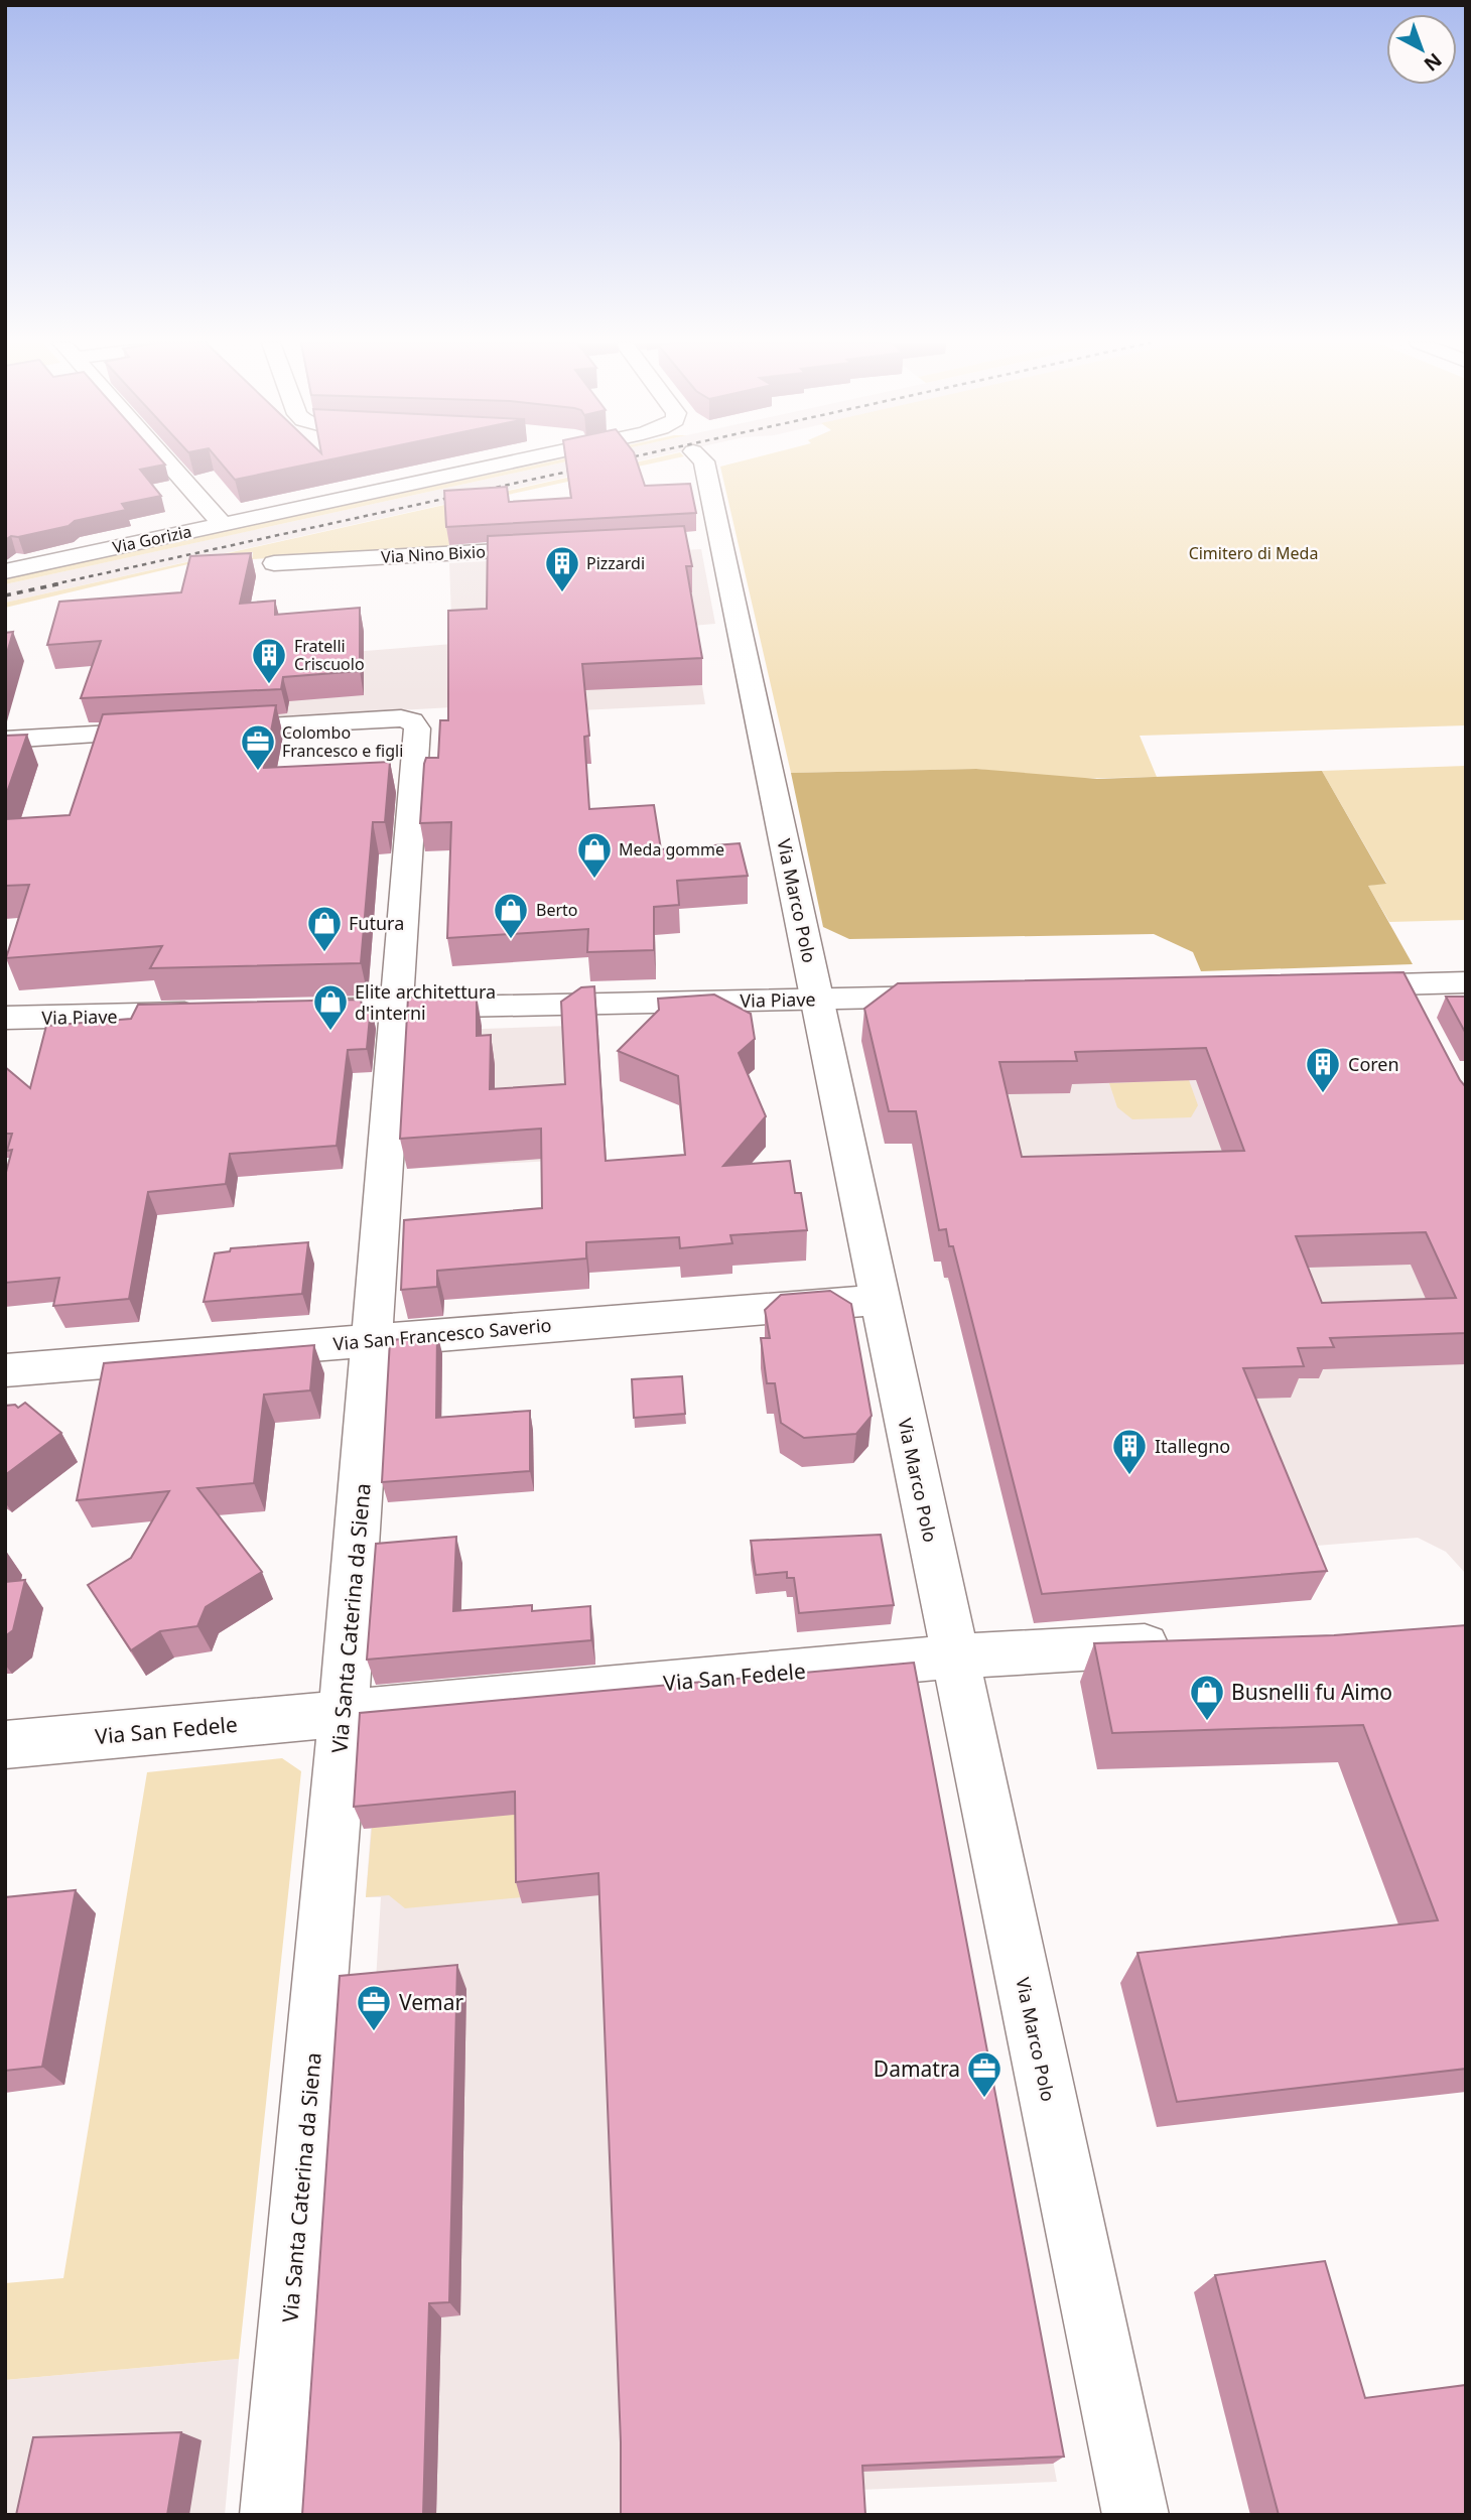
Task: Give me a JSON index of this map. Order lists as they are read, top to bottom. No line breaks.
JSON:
{"streets":{"street":["Via Gorizia","Via Nino Bixio","Via Marco Polo","Via Piave","Via San Francesco Saverio","Via Santa Caterina da Siena","Via San Fedele"]},"crossings":[["Via Marco Polo","Via Piave"],["Via Marco Polo","Via San Francesco Saverio"],["Via Marco Polo","Via San Fedele"],["Via Piave","Via Santa Caterina da Siena"],["Via San Francesco Saverio","Via Santa Caterina da Siena"],["Via Santa Caterina da Siena","Via San Fedele"]],"parks":["Cimitero di Meda"],"places":{"building":["Pizzardi","Fratelli Criscuolo","Coren","Itallegno"],"office":["Colombo Francesco e figli","Vemar","Damatra"],"shop":["Meda gomme","Berto","Futura","Elite architettura d'interni","Busnelli fu Aimo"]},"north":"bottom right"}
